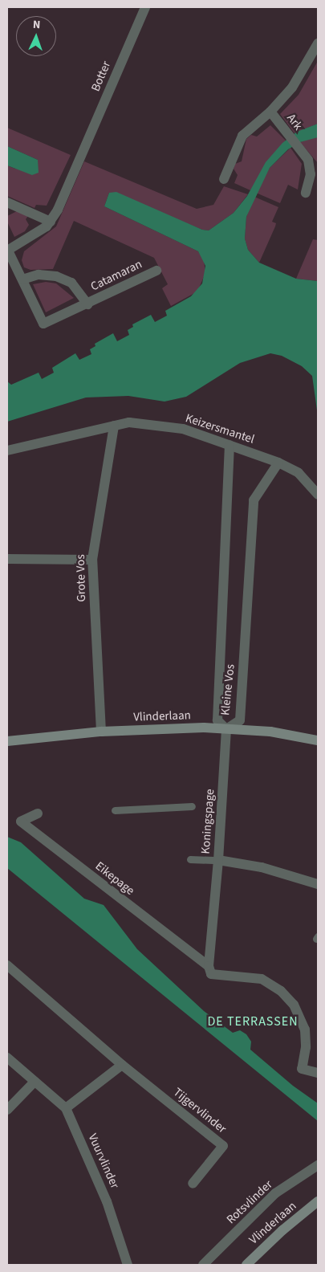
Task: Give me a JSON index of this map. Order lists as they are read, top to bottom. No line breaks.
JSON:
{"streets":{"street":["Botter","Ark","Catamaran","Keizersmantel","Grote Vos","Kleine Vos","Vlinderlaan","Koningspage","Eikepage","Tijgervlinder","Vuurvlinder","Rotsvlinder"]},"crossings":[["Botter","Catamaran"],["Keizersmantel","Grote Vos"],["Keizersmantel","Kleine Vos"],["Grote Vos","Vlinderlaan"],["Kleine Vos","Vlinderlaan"],["Kleine Vos","Koningspage"],["Vlinderlaan","Koningspage"]],"districts":["DE TERRASSEN"],"north":"top"}
